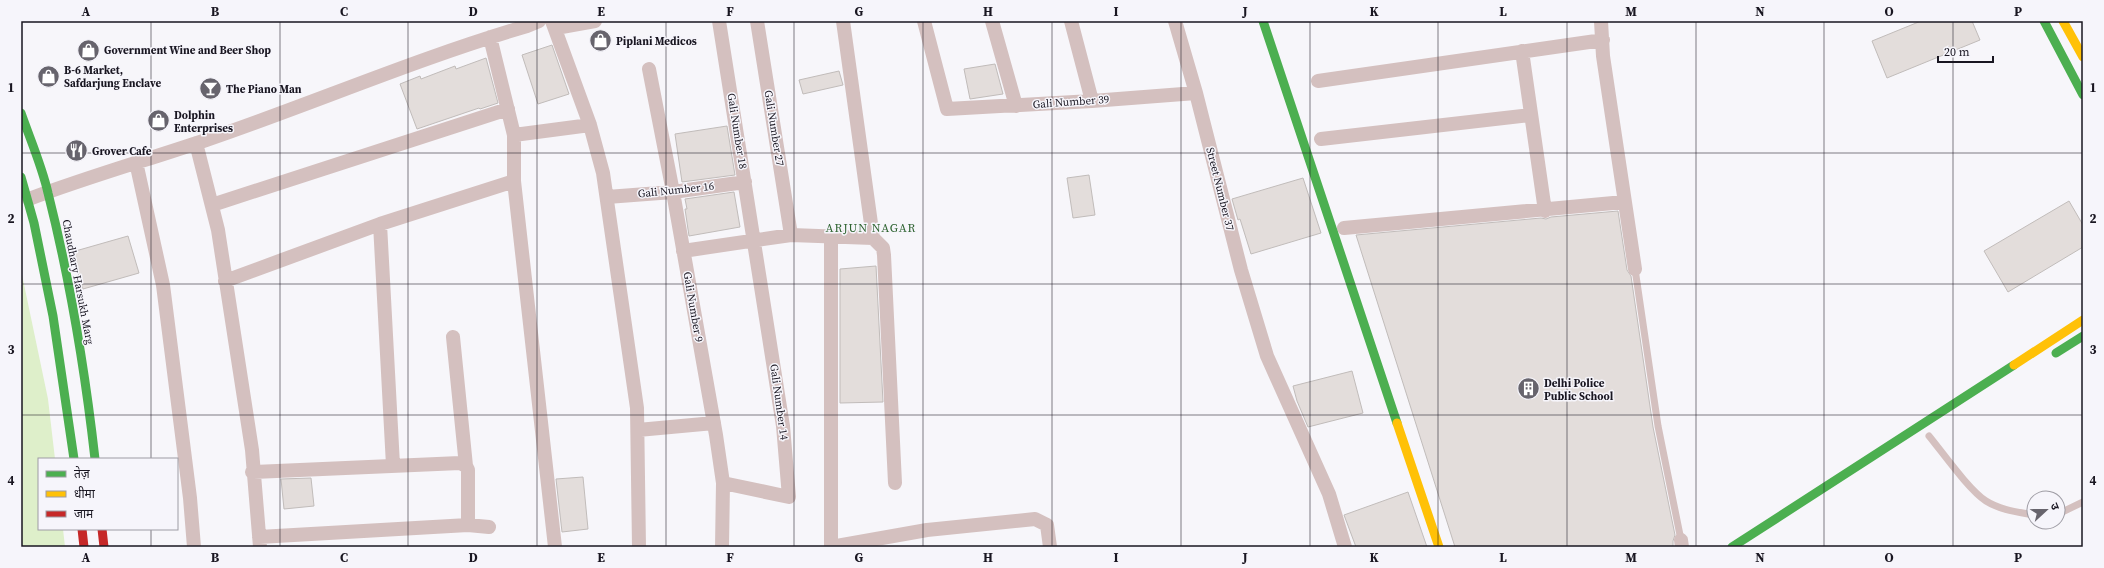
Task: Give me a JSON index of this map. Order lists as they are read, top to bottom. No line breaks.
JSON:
{"streets":{"street":["Gali Number 39","Gali Number 27","Gali Number 18","Street Number 37","Gali Number 16","Chaudhary Harsukh Marg","Gali Number 9","Gali Number 14"]},"crossings":[["Gali Number 39","Street Number 37"],["Gali Number 18","Gali Number 16"],["Gali Number 18","Gali Number 14"],["Gali Number 16","Gali Number 9"],["Gali Number 9","Gali Number 14"]],"districts":["ARJUN NAGAR"],"places":{"shop":["Piplani Medicos","Government Wine and Beer Shop","B-6 Market, Safdarjung Enclave","Dolphin Enterprises"],"bar":["The Piano Man"],"restaurant":["Grover Cafe"],"building":["Delhi Police Public School"]},"legend":["तेज़","धीमा","जाम"],"scale_bar":"20 m","north":"right","grid":{"columns":["A","B","C","D","E","F","G","H","I","J","K","L","M","N","O","P"],"rows":["1","2","3","4"]}}
